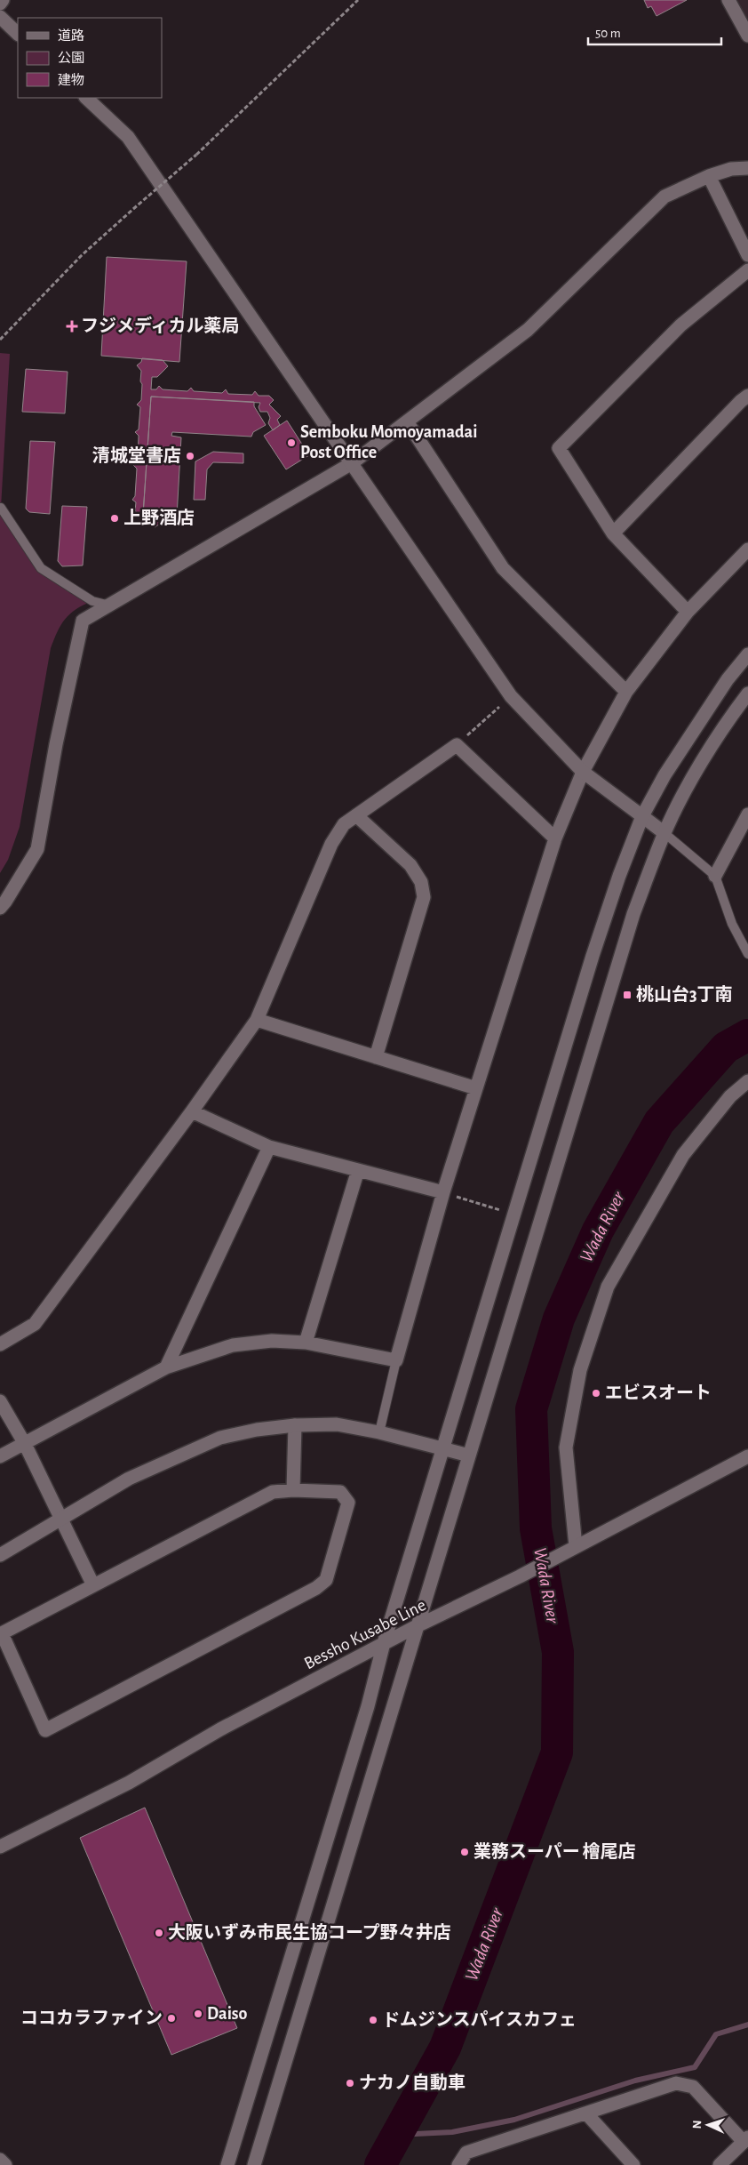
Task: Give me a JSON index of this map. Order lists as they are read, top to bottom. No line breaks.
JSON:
{"streets":{"street":["Bessho Kusabe Line"]},"water":["Wada River"],"places":{"health":["フジメディカル薬局"],"other":["Semboku Momoyamadai Post Office","清城堂書店","上野酒店","エビスオート","業務スーパー 檜尾店","大阪いずみ市民生協コープ野々井店","Daiso","ココカラファイン","ドムジンスパイスカフェ","ナカノ自動車"],"transit":["桃山台3丁南"]},"legend":["道路","公園","建物"],"scale_bar":"50 m","north":"left"}
